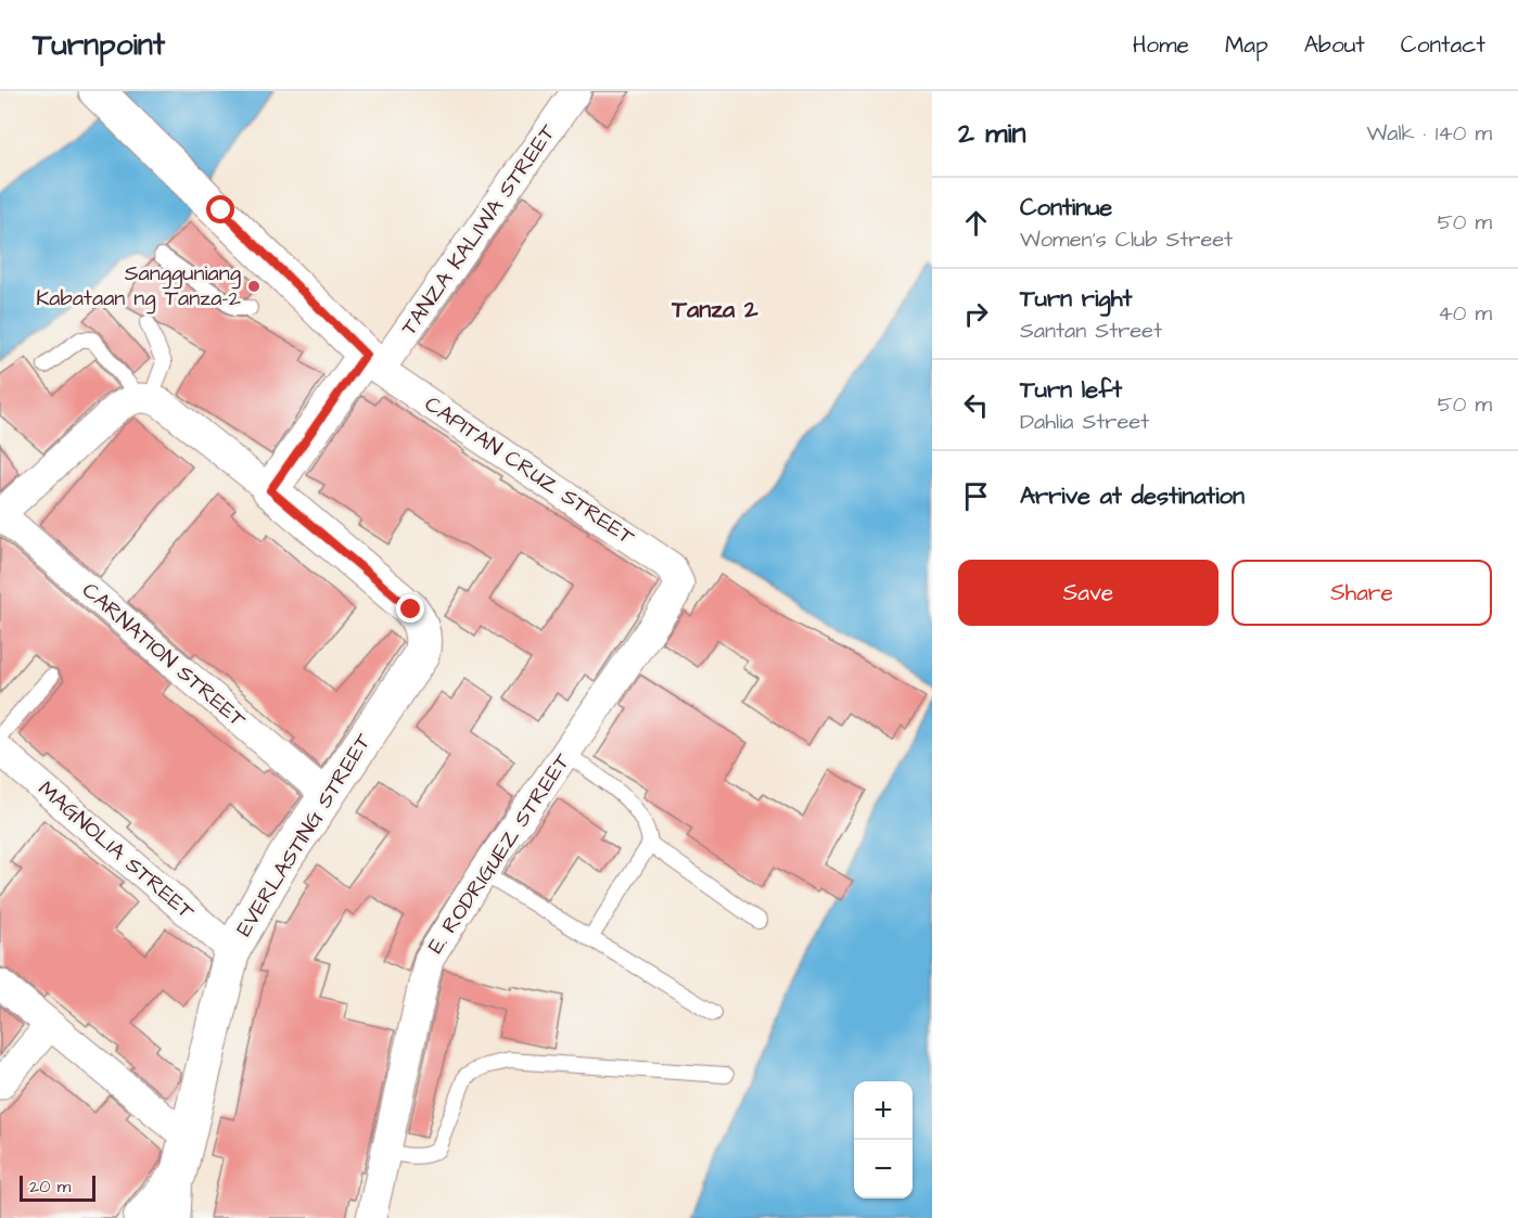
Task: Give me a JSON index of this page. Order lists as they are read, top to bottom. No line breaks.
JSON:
{"streets":{"street":["TANZA KALIWA STREET","CAPITAN CRUZ STREET","CARNATION STREET","EVERLASTING STREET","MAGNOLIA STREET","E. RODRIGUEZ STREET"]},"crossings":[["TANZA KALIWA STREET","CAPITAN CRUZ STREET"],["CAPITAN CRUZ STREET","E. RODRIGUEZ STREET"],["CARNATION STREET","EVERLASTING STREET"],["EVERLASTING STREET","MAGNOLIA STREET"]],"districts":["Tanza 2"],"places":["Sangguniang Kabataan ng Tanza-2"],"scale_bar":"20 m","page":{"header":"Turnpoint","nav":["Home","Map","About","Contact"],"heading":["2 min","Walk · 140 m"],"list":[["Continue","Women's Club Street","50 m"],["Turn right","Santan Street","40 m"],["Turn left","Dahlia Street","50 m"],"Arrive at destination"],"buttons":["Save","Share"],"map_buttons":["+","−"],"scale":"20 m"}}
